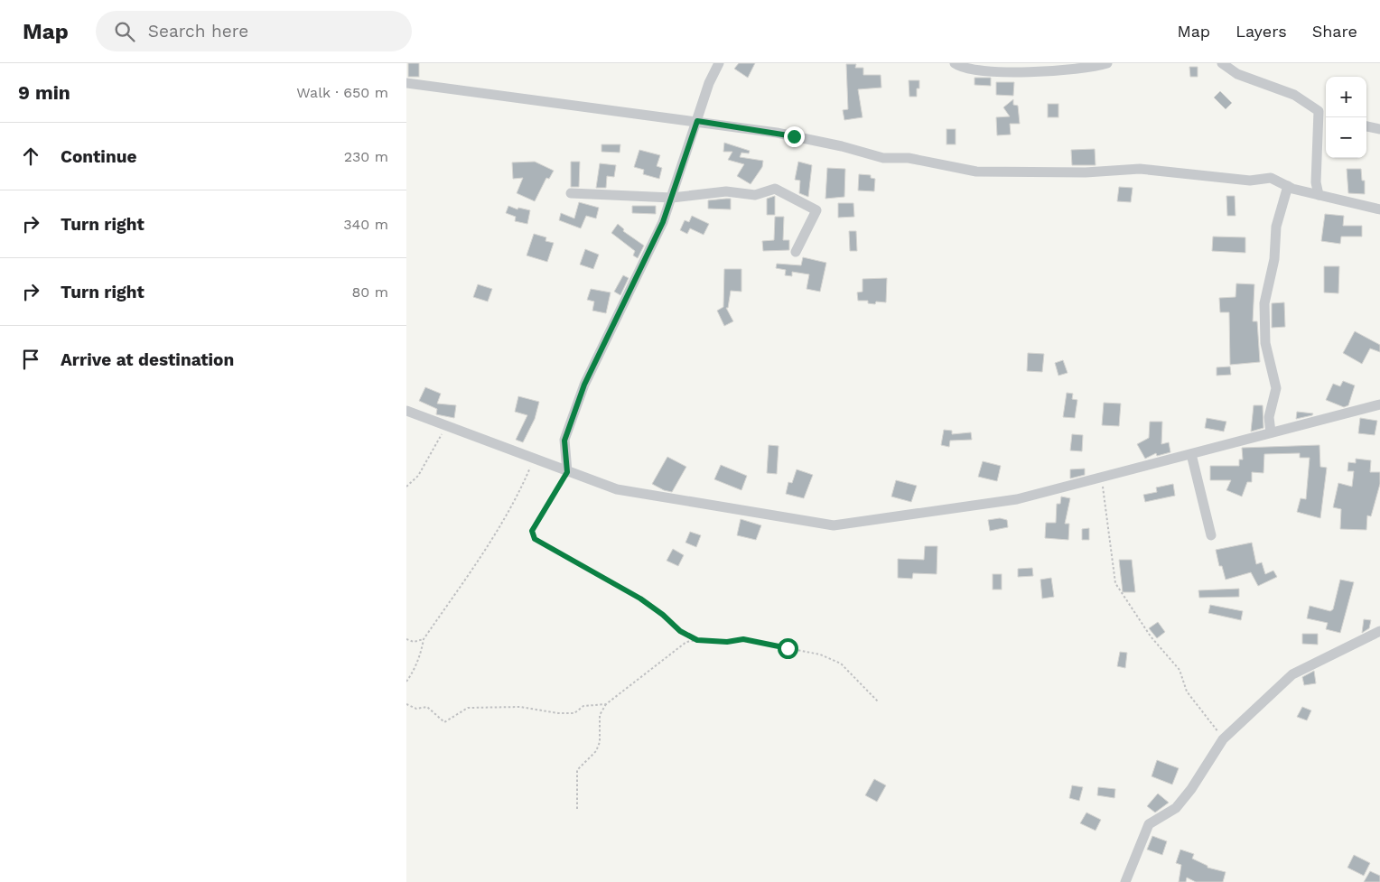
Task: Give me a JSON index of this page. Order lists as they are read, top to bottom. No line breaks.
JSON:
{"page":{"header":"Map","search":"Search here","nav":["Map","Layers","Share"],"heading":["9 min","Walk · 650 m"],"map_buttons":["+","−"],"list":[["Continue","230 m"],["Turn right","340 m"],["Turn right","80 m"],"Arrive at destination"]}}
